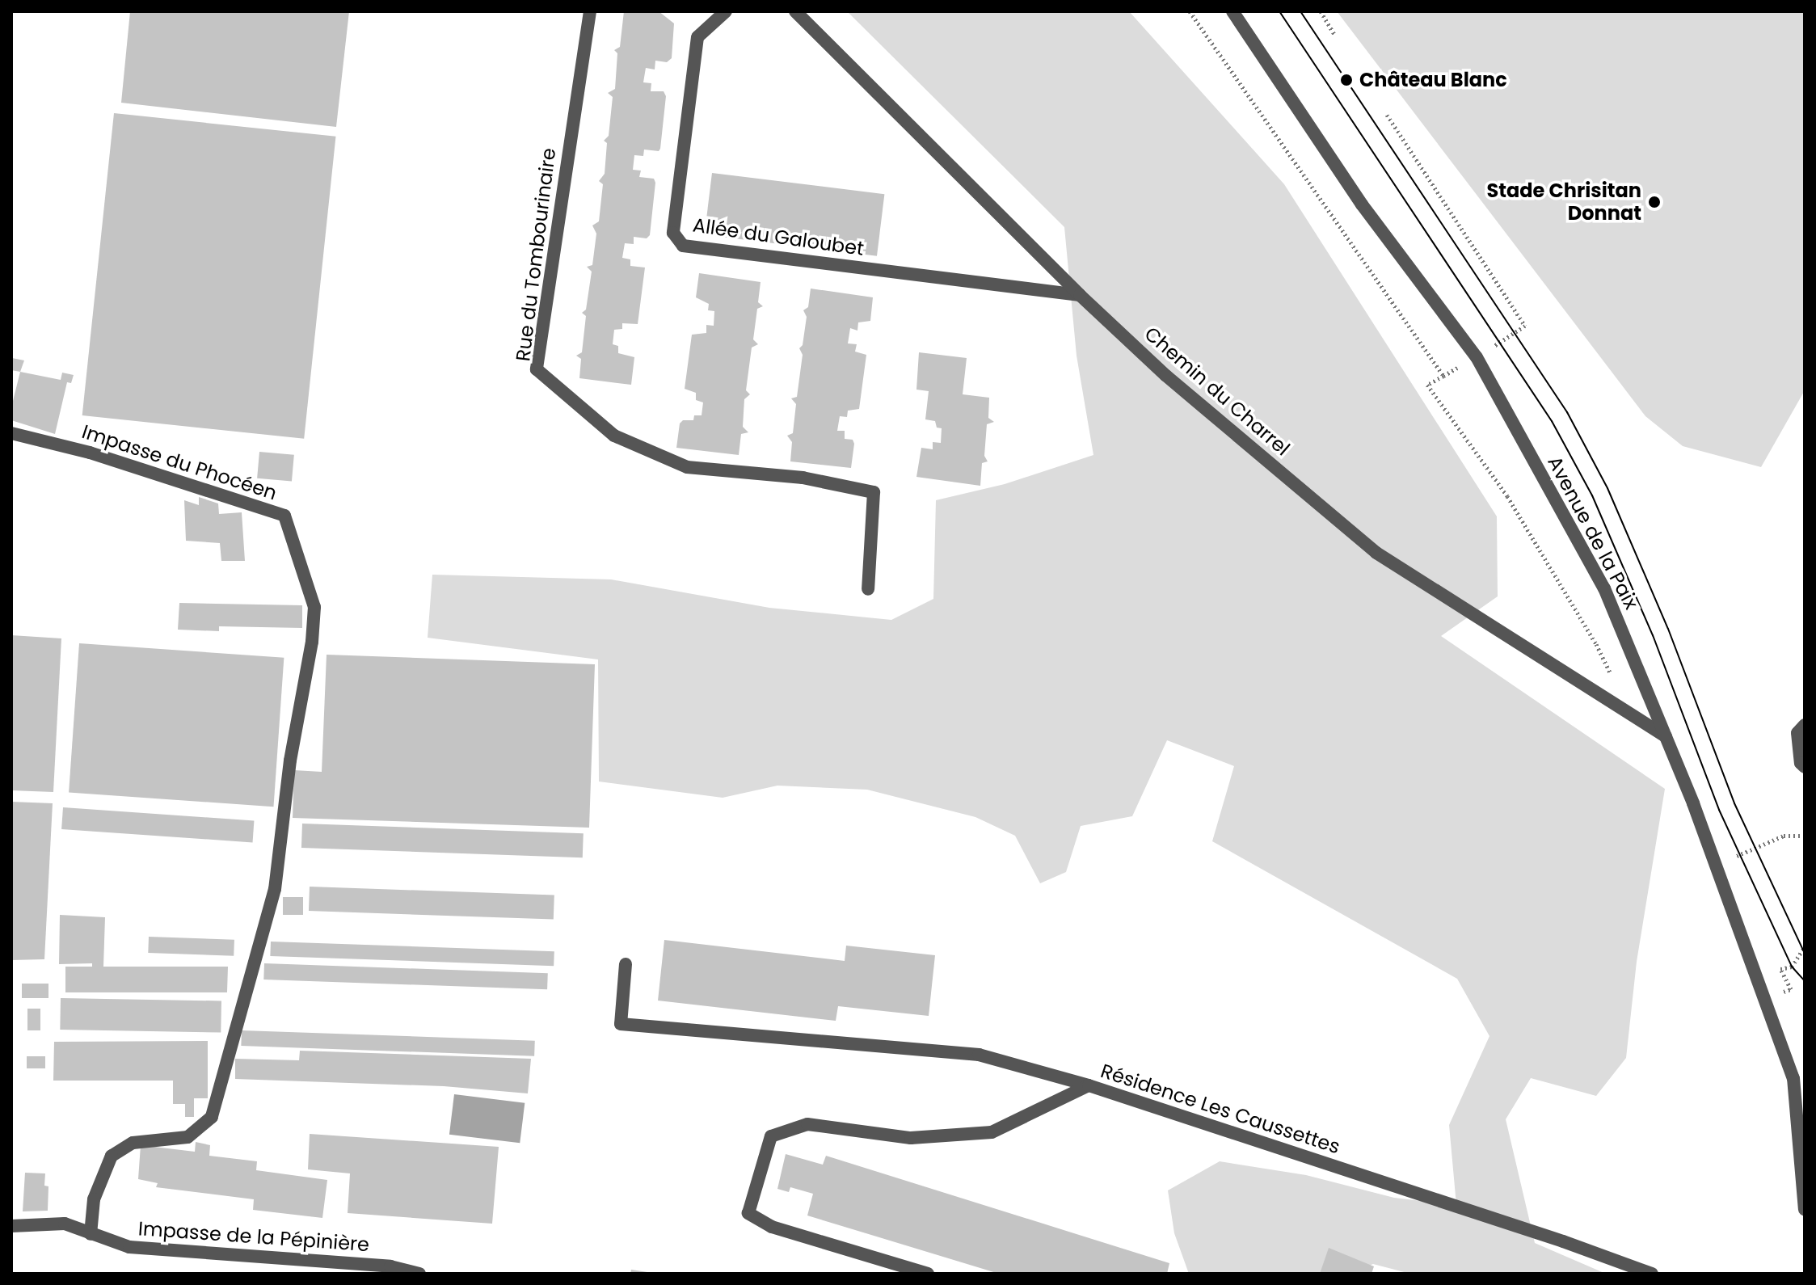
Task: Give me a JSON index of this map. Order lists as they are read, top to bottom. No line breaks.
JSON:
{"streets":{"street":["Allée du Galoubet","Rue du Tombourinaire","Chemin du Charrel","Impasse du Phocéen","Avenue de la Paix","Résidence Les Caussettes","Impasse de la Pépinière"]},"crossings":[["Allée du Galoubet","Chemin du Charrel"],["Chemin du Charrel","Avenue de la Paix"],["Impasse du Phocéen","Impasse de la Pépinière"]],"places":["Château Blanc","Stade Chrisitan Donnat"]}
